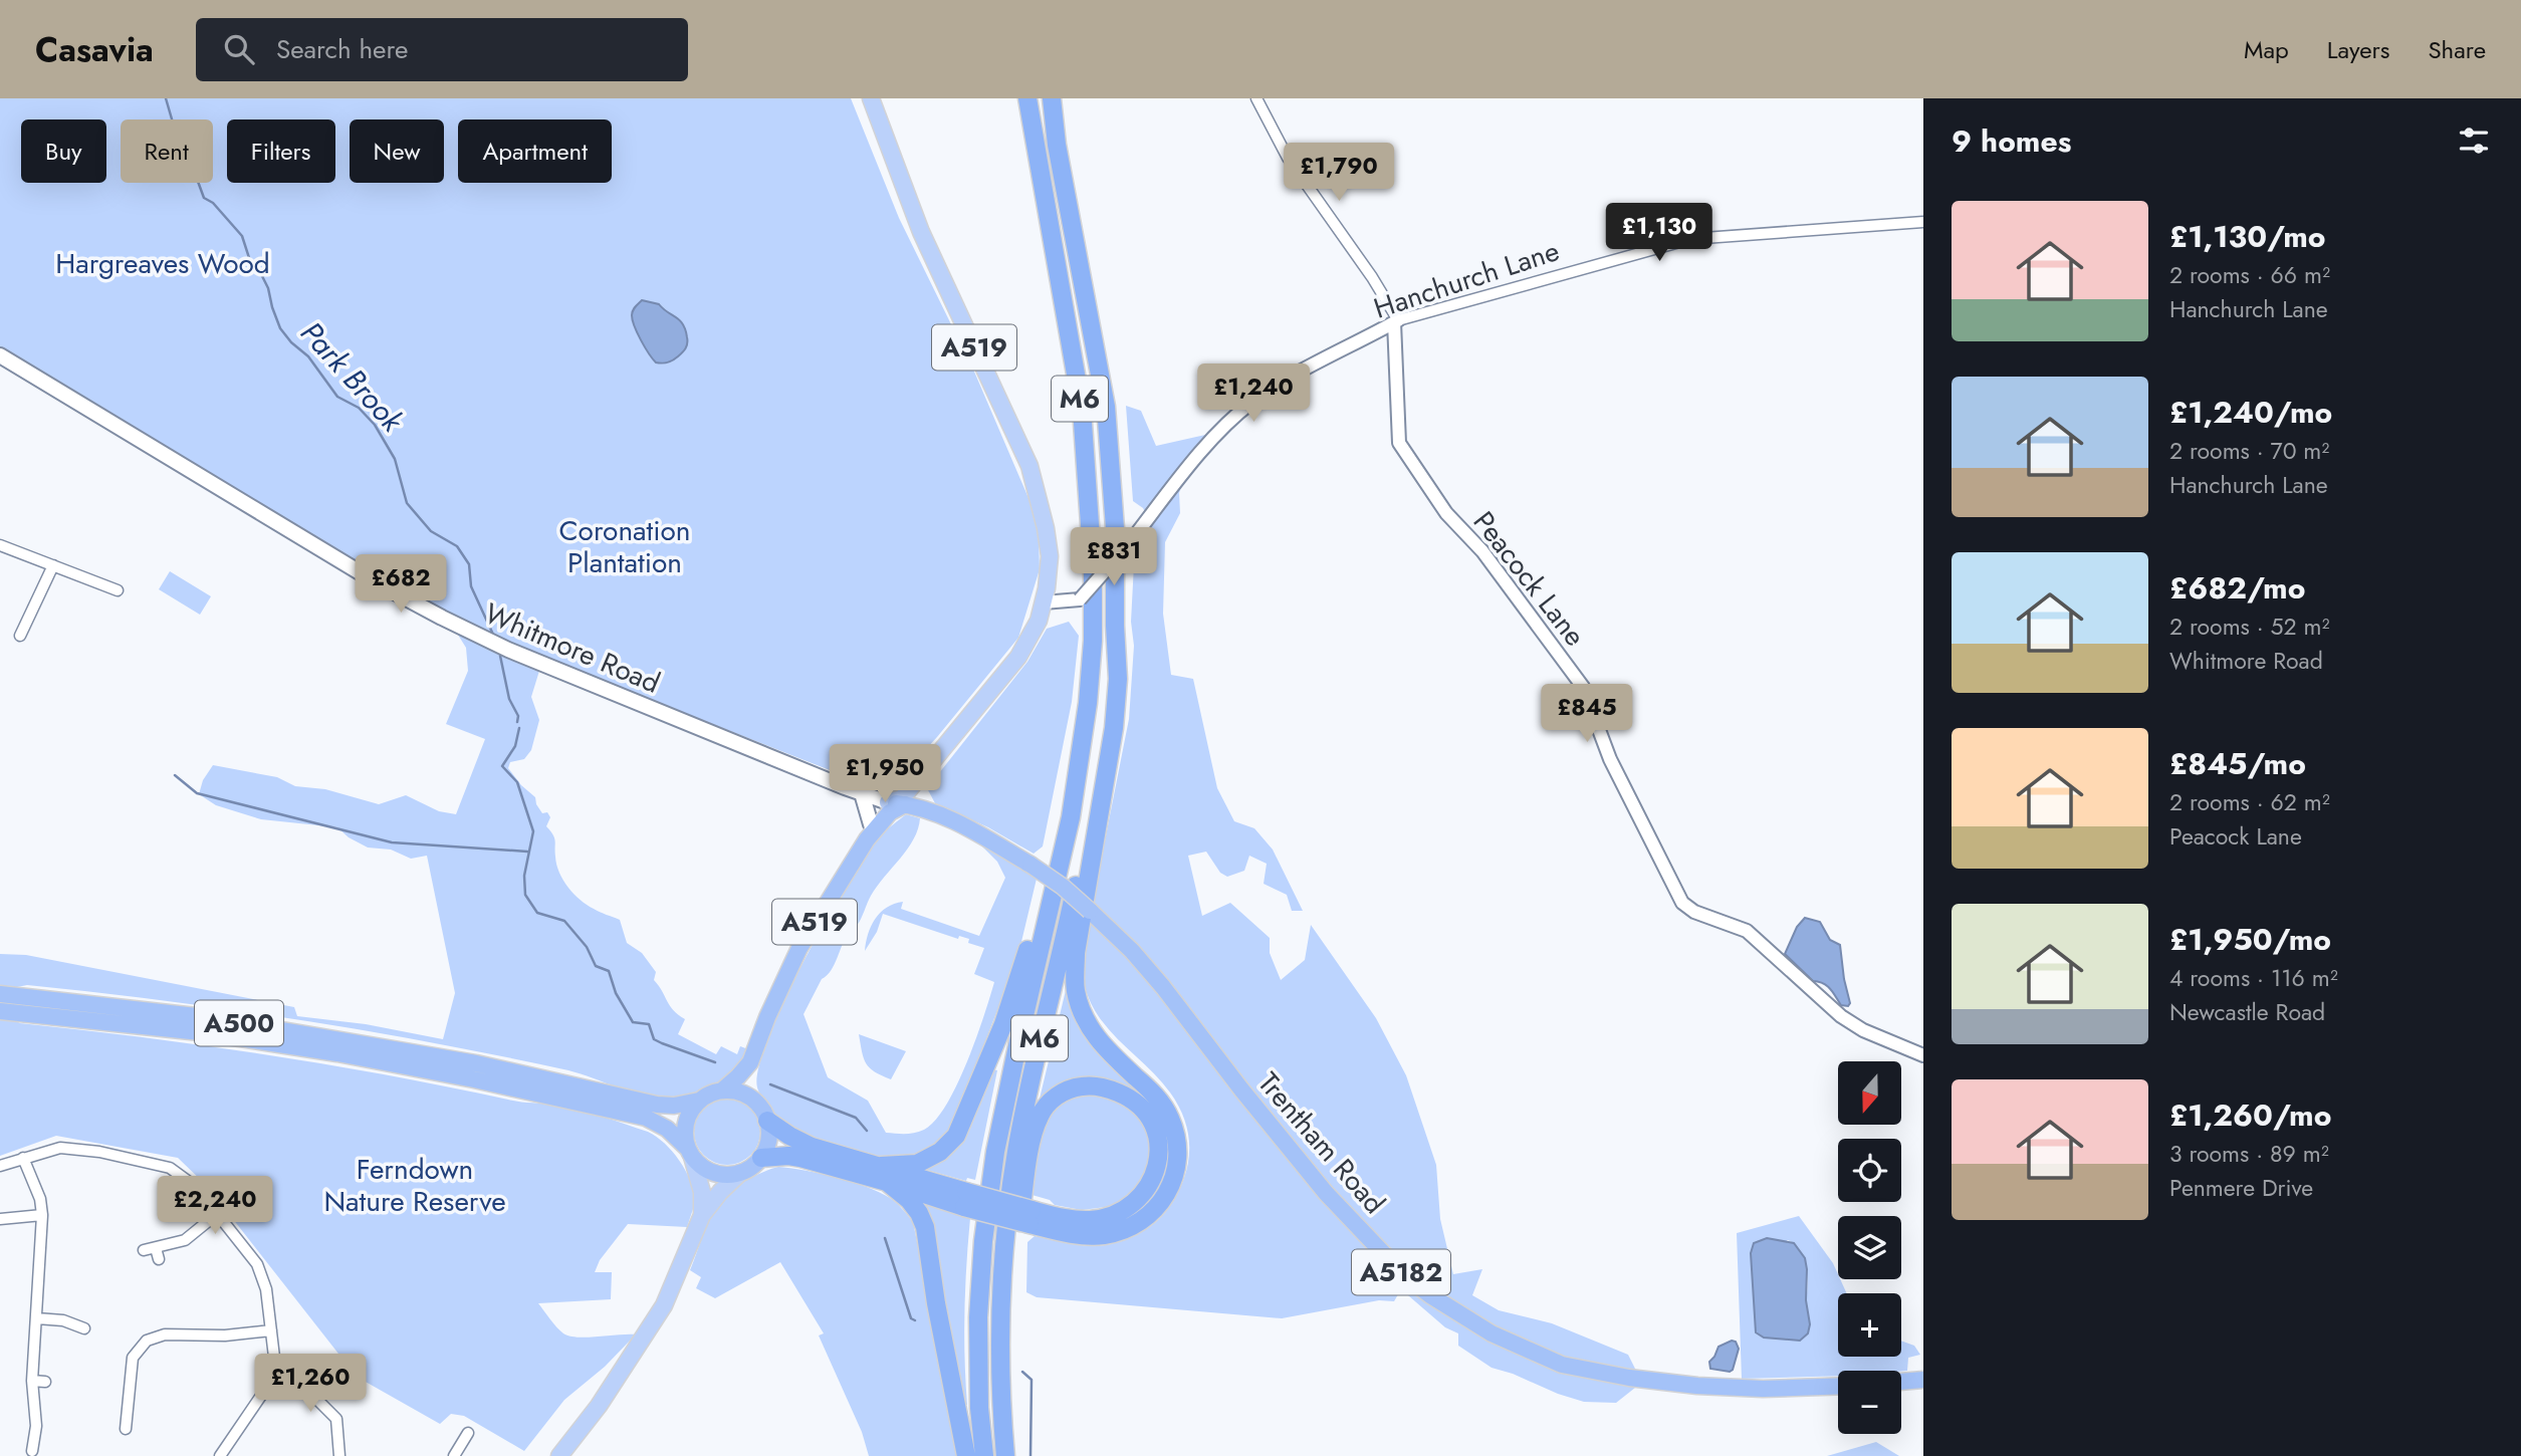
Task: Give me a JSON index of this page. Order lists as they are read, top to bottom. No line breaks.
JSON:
{"streets":{"highway":["A519","M6","A500","Trentham Road","A5182"],"main road":["Whitmore Road"],"street":["Hanchurch Lane","Peacock Lane"]},"crossings":[["Hanchurch Lane","A519"],["Hanchurch Lane","Peacock Lane"],["A519","M6"],["A519","Whitmore Road"],["A519","A500"],["A519","Trentham Road"],["M6","A500"],["Whitmore Road","Trentham Road"]],"water":["Park Brook"],"parks":["Hargreaves Wood","Coronation Plantation","Ferndown Nature Reserve"],"north":"bottom","page":{"header":"Casavia","search":"Search here","nav":["Map","Layers","Share"],"heading":"9 homes","chip":["Buy","Rent","Filters","New","Apartment"],"price":["£1,790","£1,130","£1,240","£831","£682","£845","£1,950","£2,240","£1,260"],"list":[{"name":"£1,130/mo","note":"2 rooms · 66 m² · Hanchurch Lane"},{"name":"£1,240/mo","note":"2 rooms · 70 m² · Hanchurch Lane"},{"name":"£682/mo","note":"2 rooms · 52 m² · Whitmore Road"},{"name":"£845/mo","note":"2 rooms · 62 m² · Peacock Lane"},{"name":"£1,950/mo","note":"4 rooms · 116 m² · Newcastle Road"},{"name":"£1,260/mo","note":"3 rooms · 89 m² · Penmere Drive"}],"map_buttons":["+","−"]}}
